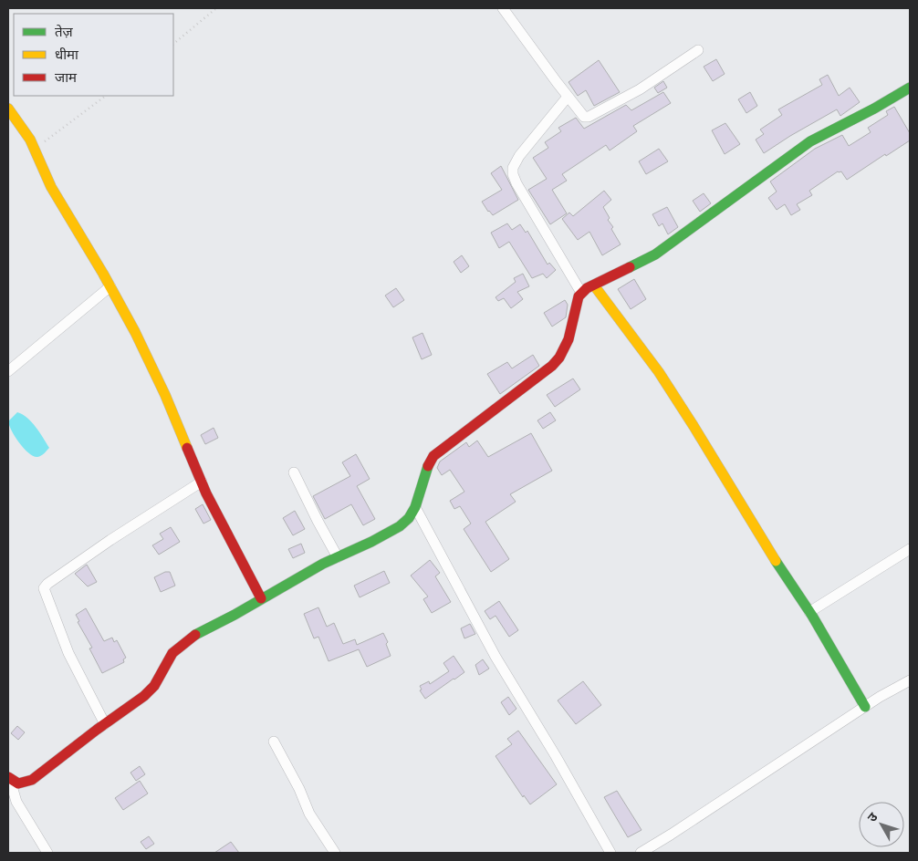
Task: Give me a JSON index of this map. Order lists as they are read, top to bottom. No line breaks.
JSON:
{"legend":["तेज़","धीमा","जाम"],"north":"top left"}
